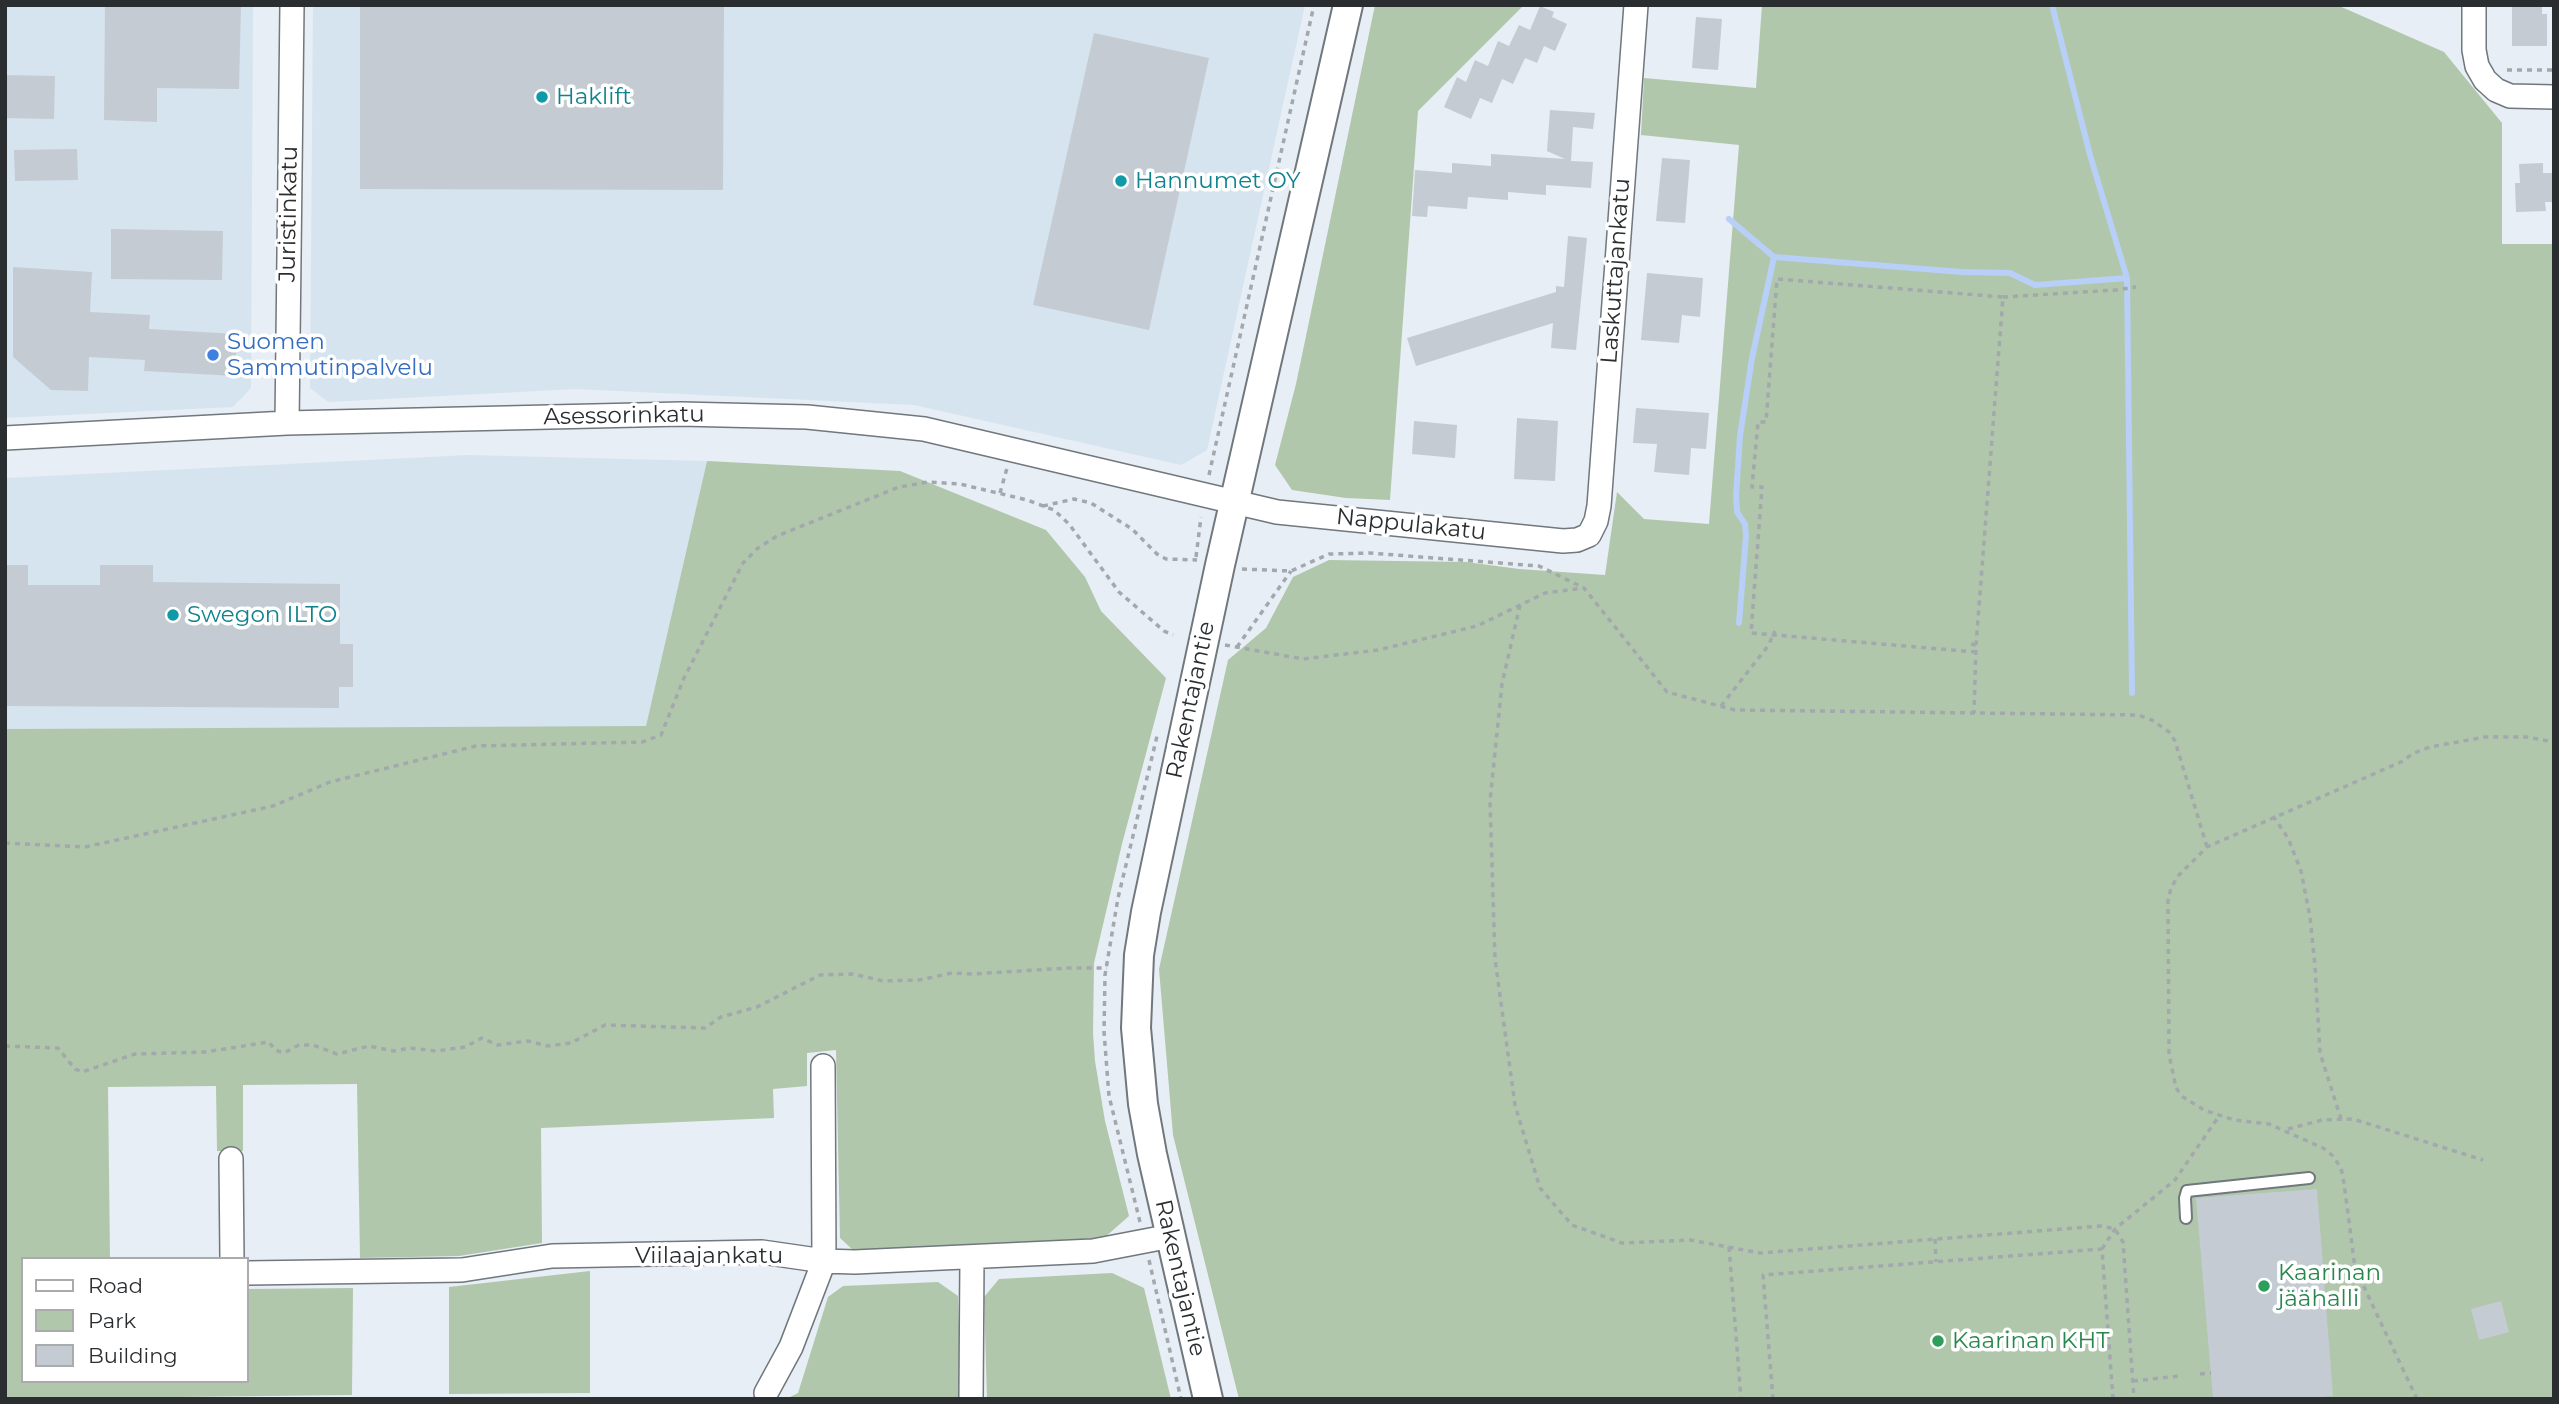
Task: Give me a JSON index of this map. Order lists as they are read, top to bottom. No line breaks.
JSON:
{"streets":{"street":["Juristinkatu","Laskuttajankatu","Asessorinkatu","Nappulakatu","Rakentajantie","Viilaajankatu"]},"crossings":[["Juristinkatu","Asessorinkatu"],["Laskuttajankatu","Nappulakatu"],["Asessorinkatu","Nappulakatu"],["Asessorinkatu","Rakentajantie"],["Nappulakatu","Rakentajantie"],["Rakentajantie","Viilaajankatu"]],"places":["Haklift","Hannumet OY","Suomen Sammutinpalvelu","Swegon ILTO","Kaarinan jäähalli","Kaarinan KHT"],"legend":["Road","Park","Building"]}
